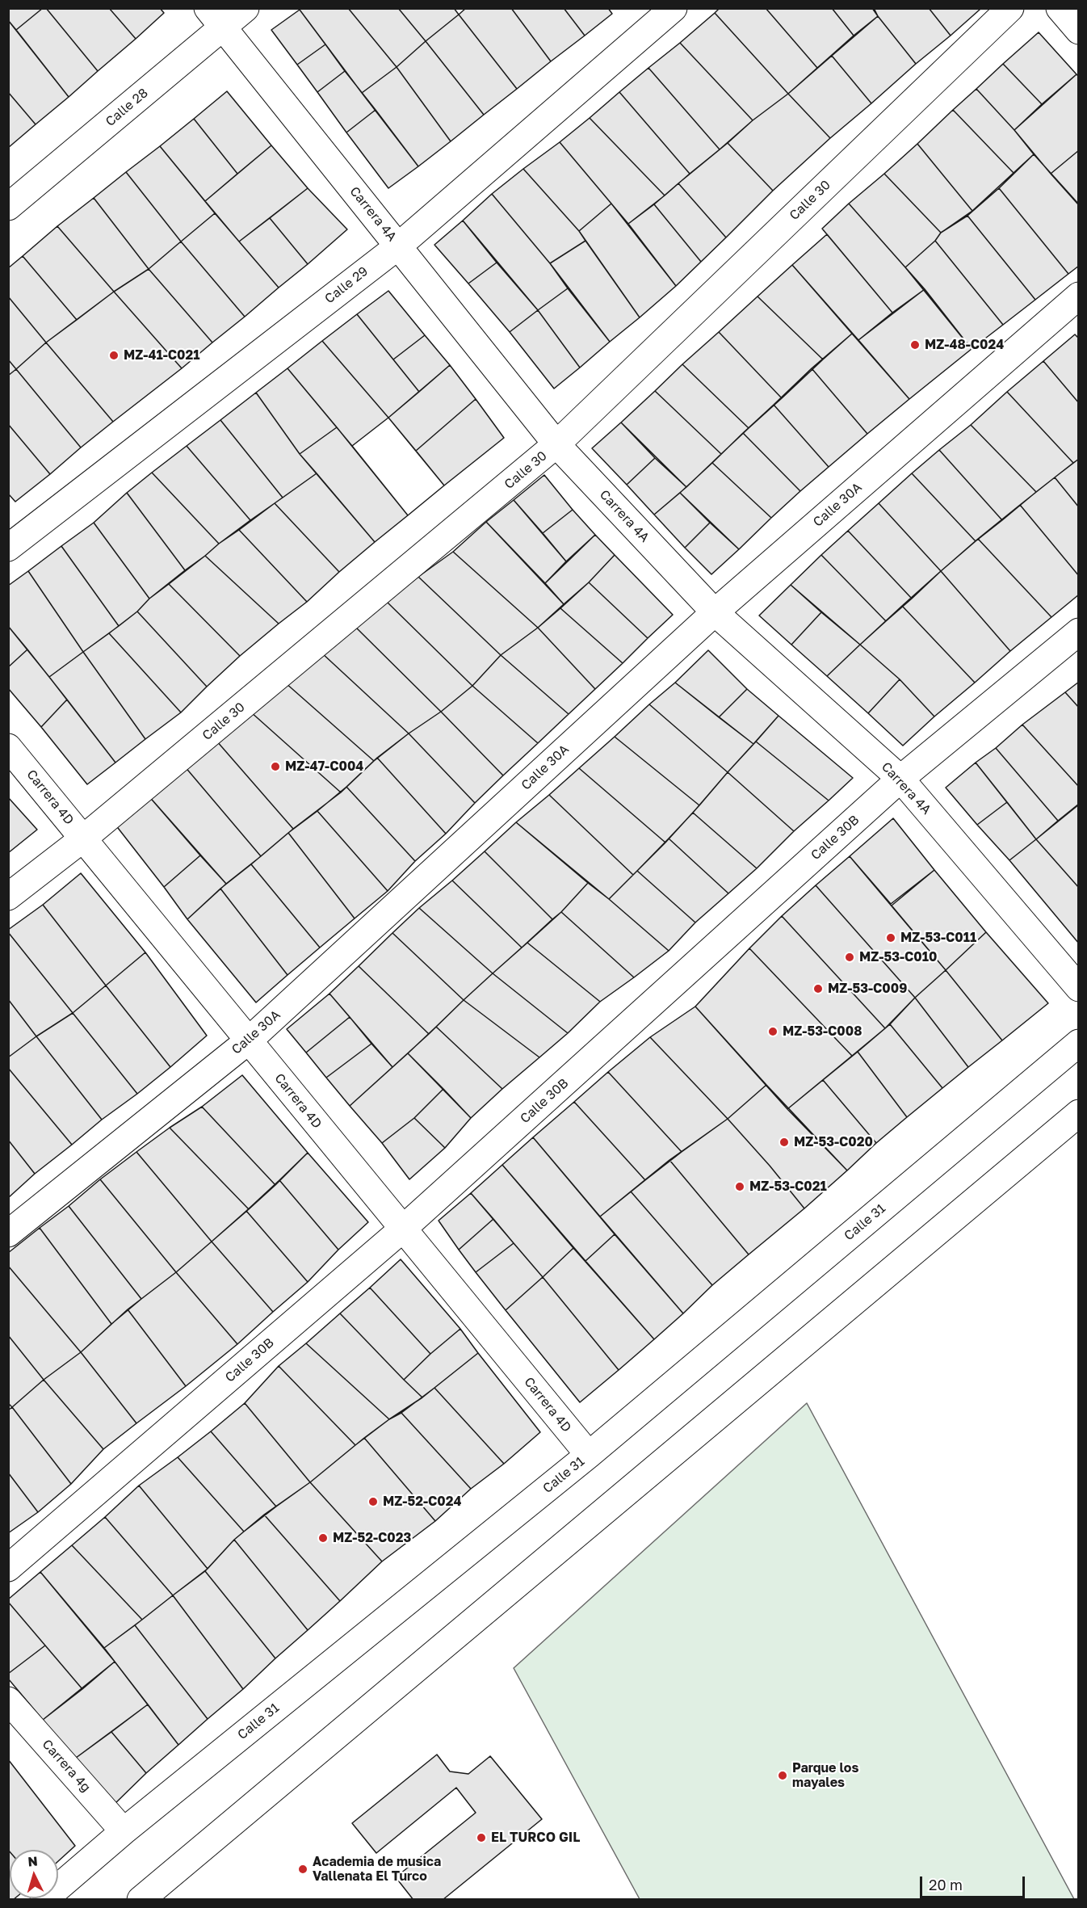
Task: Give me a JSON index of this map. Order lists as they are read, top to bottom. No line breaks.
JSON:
{"streets":{"street":["Calle 28","Calle 30","Carrera 4A","Calle 29","Calle 30A","Carrera 4D","Calle 30B","Calle 31","Carrera 4g"]},"crossings":[["Calle 28","Carrera 4A"],["Calle 30","Carrera 4A"],["Calle 30","Carrera 4D"],["Carrera 4A","Calle 29"],["Carrera 4A","Calle 30A"],["Carrera 4A","Calle 30B"],["Calle 30A","Carrera 4D"],["Carrera 4D","Calle 30B"],["Carrera 4D","Calle 31"],["Calle 31","Carrera 4g"]],"places":["MZ-48-C024","MZ-41-C021","MZ-47-C004","MZ-53-C011","MZ-53-C010","MZ-53-C009","MZ-53-C008","MZ-53-C020","MZ-53-C021","MZ-52-C024","MZ-52-C023","Parque los mayales","EL TURCO GIL","Academia de musica Vallenata El Turco"],"scale_bar":"20 m","north":"top"}
